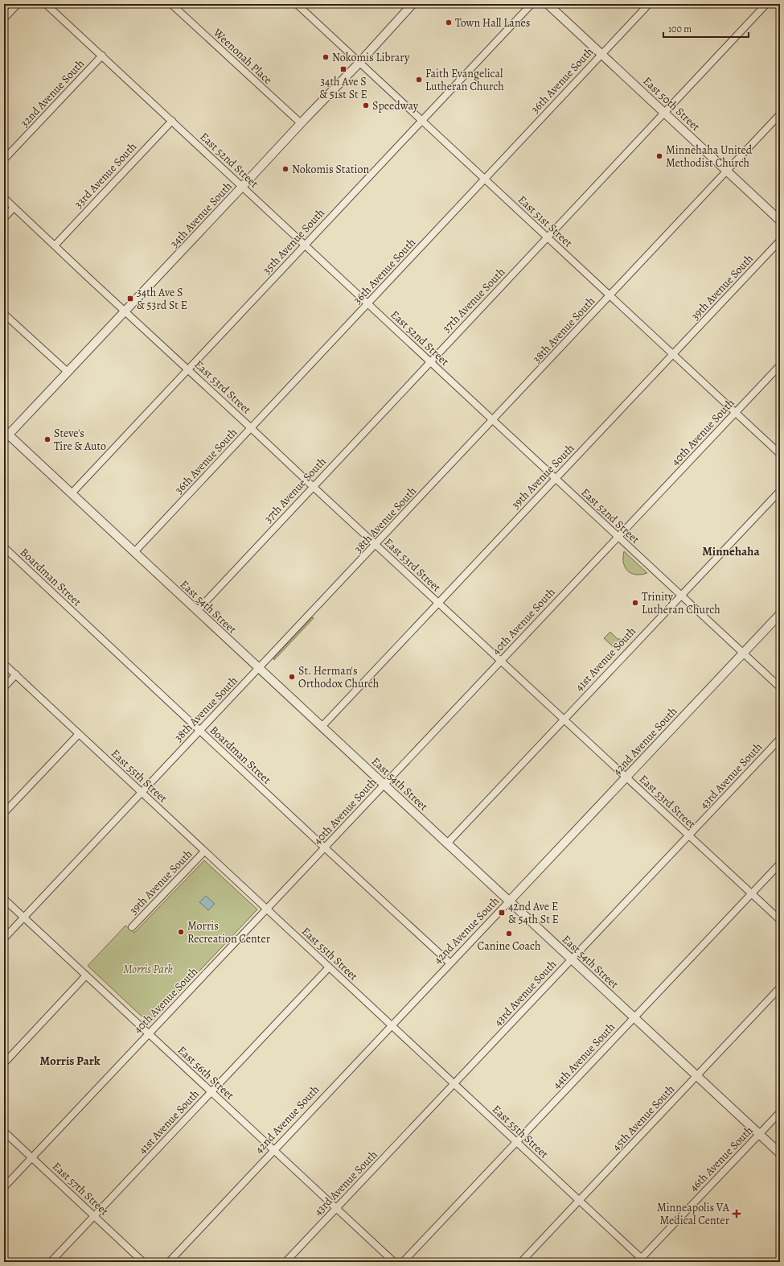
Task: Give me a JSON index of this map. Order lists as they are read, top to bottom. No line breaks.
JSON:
{"streets":{"street":["Weenonah Place","36th Avenue South","32nd Avenue South","East 50th Street","East 52nd Street","33rd Avenue South","34th Avenue South","East 51st Street","35th Avenue South","39th Avenue South","37th Avenue South","38th Avenue South","East 53rd Street","40th Avenue South","Boardman Street","East 54th Street","41st Avenue South","42nd Avenue South","East 55th Street","43rd Avenue South","44th Avenue South","East 56th Street","45th Avenue South","46th Avenue South","East 57th Street"]},"crossings":[["Weenonah Place","34th Avenue South"],["36th Avenue South","East 50th Street"],["36th Avenue South","East 52nd Street"],["36th Avenue South","East 51st Street"],["36th Avenue South","East 53rd Street"],["36th Avenue South","East 54th Street"],["32nd Avenue South","East 52nd Street"],["East 50th Street","37th Avenue South"],["East 50th Street","38th Avenue South"],["East 52nd Street","33rd Avenue South"],["East 52nd Street","34th Avenue South"],["East 52nd Street","35th Avenue South"],["East 52nd Street","39th Avenue South"],["East 52nd Street","37th Avenue South"],["East 52nd Street","38th Avenue South"],["East 52nd Street","40th Avenue South"],["East 52nd Street","41st Avenue South"],["East 52nd Street","42nd Avenue South"],["33rd Avenue South","East 53rd Street"],["34th Avenue South","East 51st Street"],["34th Avenue South","East 53rd Street"],["34th Avenue South","East 54th Street"],["East 51st Street","35th Avenue South"],["East 51st Street","39th Avenue South"],["East 51st Street","37th Avenue South"],["East 51st Street","38th Avenue South"],["East 51st Street","40th Avenue South"],["35th Avenue South","East 53rd Street"],["35th Avenue South","East 54th Street"],["39th Avenue South","East 53rd Street"],["39th Avenue South","East 54th Street"],["39th Avenue South","East 55th Street"],["37th Avenue South","East 53rd Street"],["37th Avenue South","East 54th Street"],["38th Avenue South","East 53rd Street"],["38th Avenue South","Boardman Street"],["38th Avenue South","East 54th Street"],["38th Avenue South","East 55th Street"],["38th Avenue South","East 56th Street"],["East 53rd Street","40th Avenue South"],["East 53rd Street","41st Avenue South"],["East 53rd Street","42nd Avenue South"],["East 53rd Street","43rd Avenue South"],["East 53rd Street","44th Avenue South"],["40th Avenue South","Boardman Street"],["40th Avenue South","East 54th Street"],["40th Avenue South","East 55th Street"],["40th Avenue South","East 56th Street"],["40th Avenue South","East 57th Street"],["Boardman Street","42nd Avenue South"],["East 54th Street","41st Avenue South"],["East 54th Street","42nd Avenue South"],["East 54th Street","43rd Avenue South"],["East 54th Street","44th Avenue South"],["East 54th Street","45th Avenue South"],["East 54th Street","46th Avenue South"],["41st Avenue South","East 55th Street"],["41st Avenue South","East 56th Street"],["41st Avenue South","East 57th Street"],["42nd Avenue South","East 55th Street"],["42nd Avenue South","East 56th Street"],["East 55th Street","43rd Avenue South"],["East 55th Street","44th Avenue South"],["East 55th Street","45th Avenue South"],["East 55th Street","46th Avenue South"],["43rd Avenue South","East 56th Street"]],"districts":["Minnehaha","Morris Park"],"parks":["Morris Park"],"places":{"other":["Town Hall Lanes","Nokomis Library","Faith Evangelical Lutheran Church","Speedway","Minnehaha United Methodist Church","Nokomis Station","Steve's Tire & Auto","Trinity Lutheran Church","St. Herman's Orthodox Church","Morris Recreation Center","Canine Coach"],"transit":["34th Ave S & 51st St E","34th Ave S & 53rd St E","42nd Ave E & 54th St E"],"health":["Minneapolis VA Medical Center"]},"scale_bar":"100 m"}
